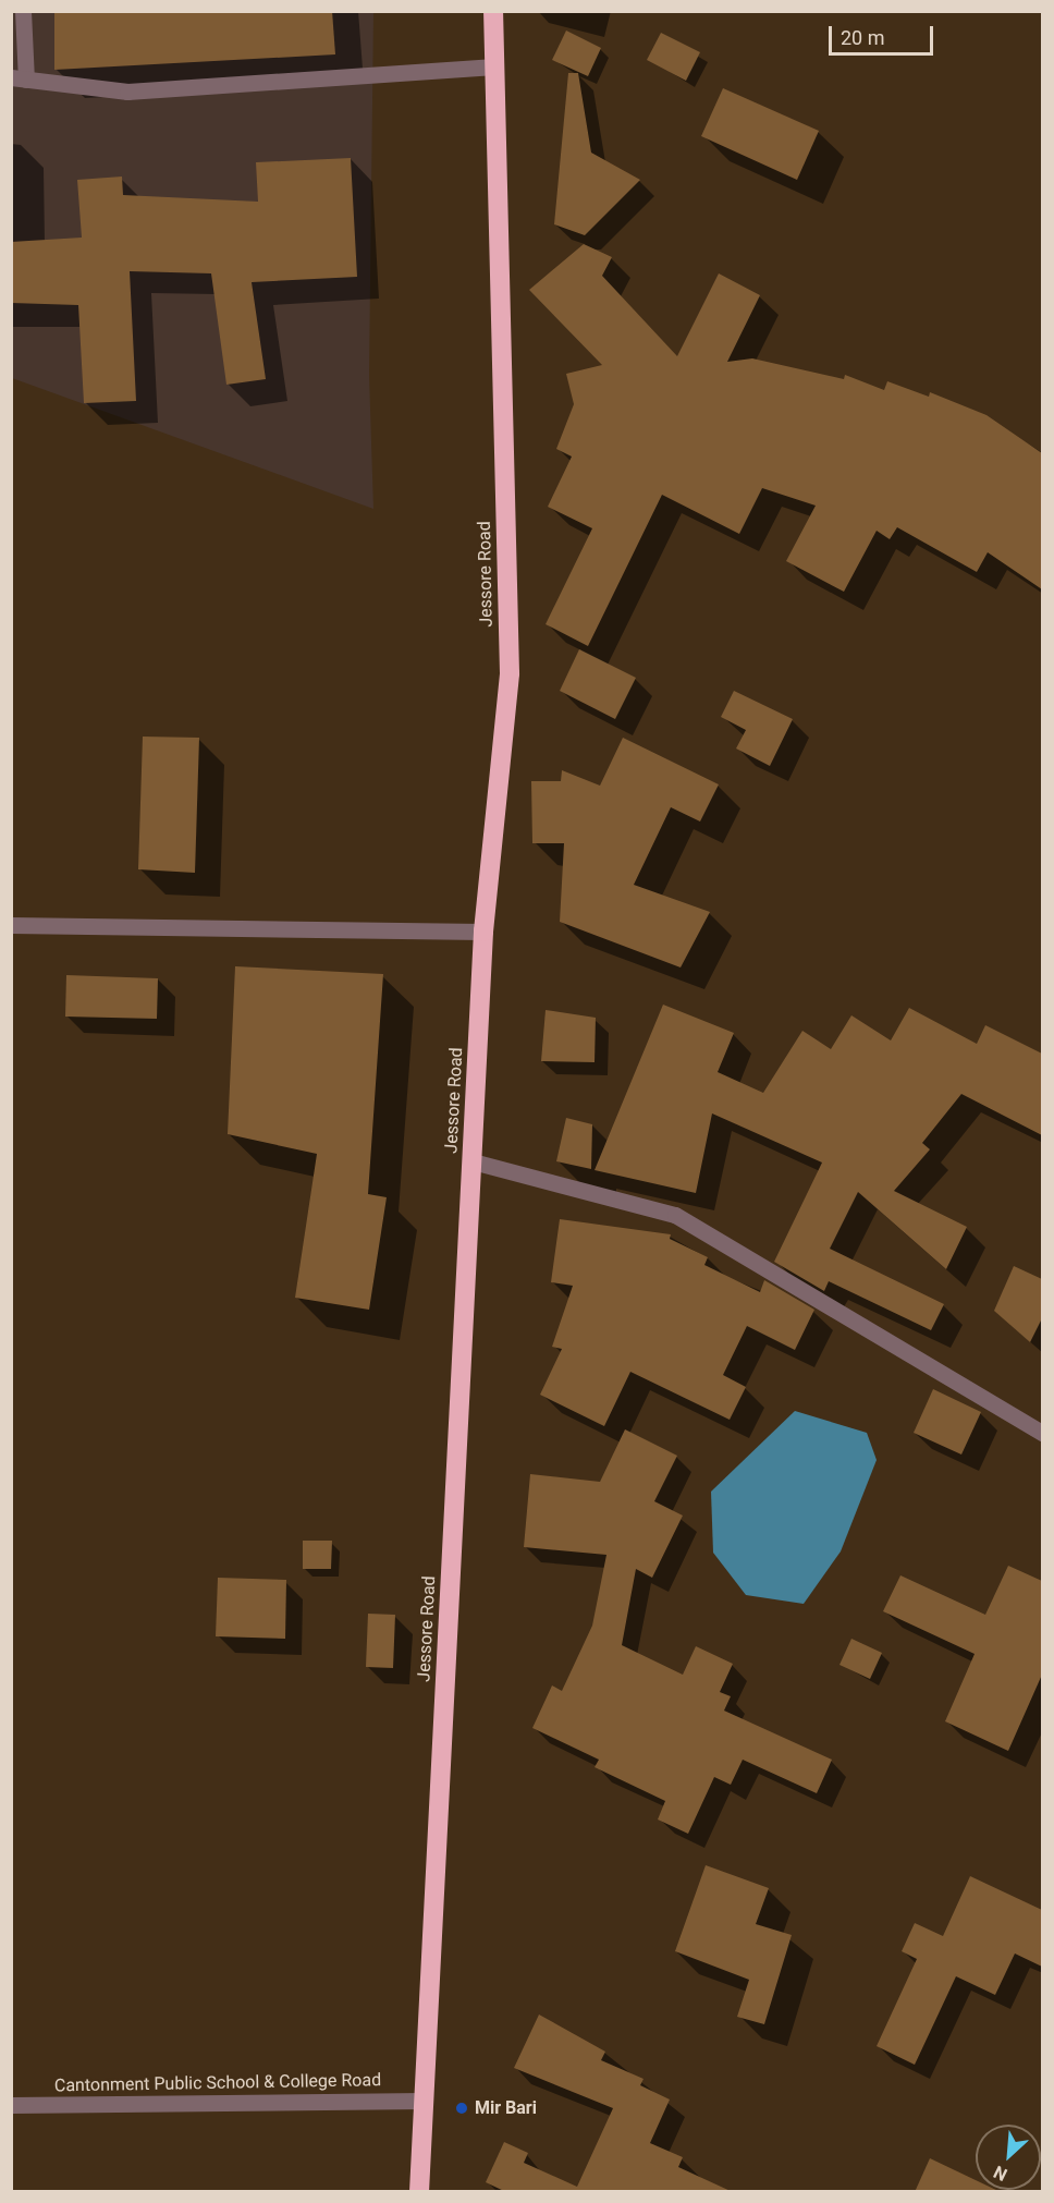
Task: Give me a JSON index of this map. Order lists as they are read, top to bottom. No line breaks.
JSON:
{"streets":{"highway":["Jessore Road"],"street":["Cantonment Public School & College Road"]},"crossings":[["Jessore Road","Cantonment Public School & College Road"]],"places":["Mir Bari"],"scale_bar":"20 m","north":"bottom left"}
